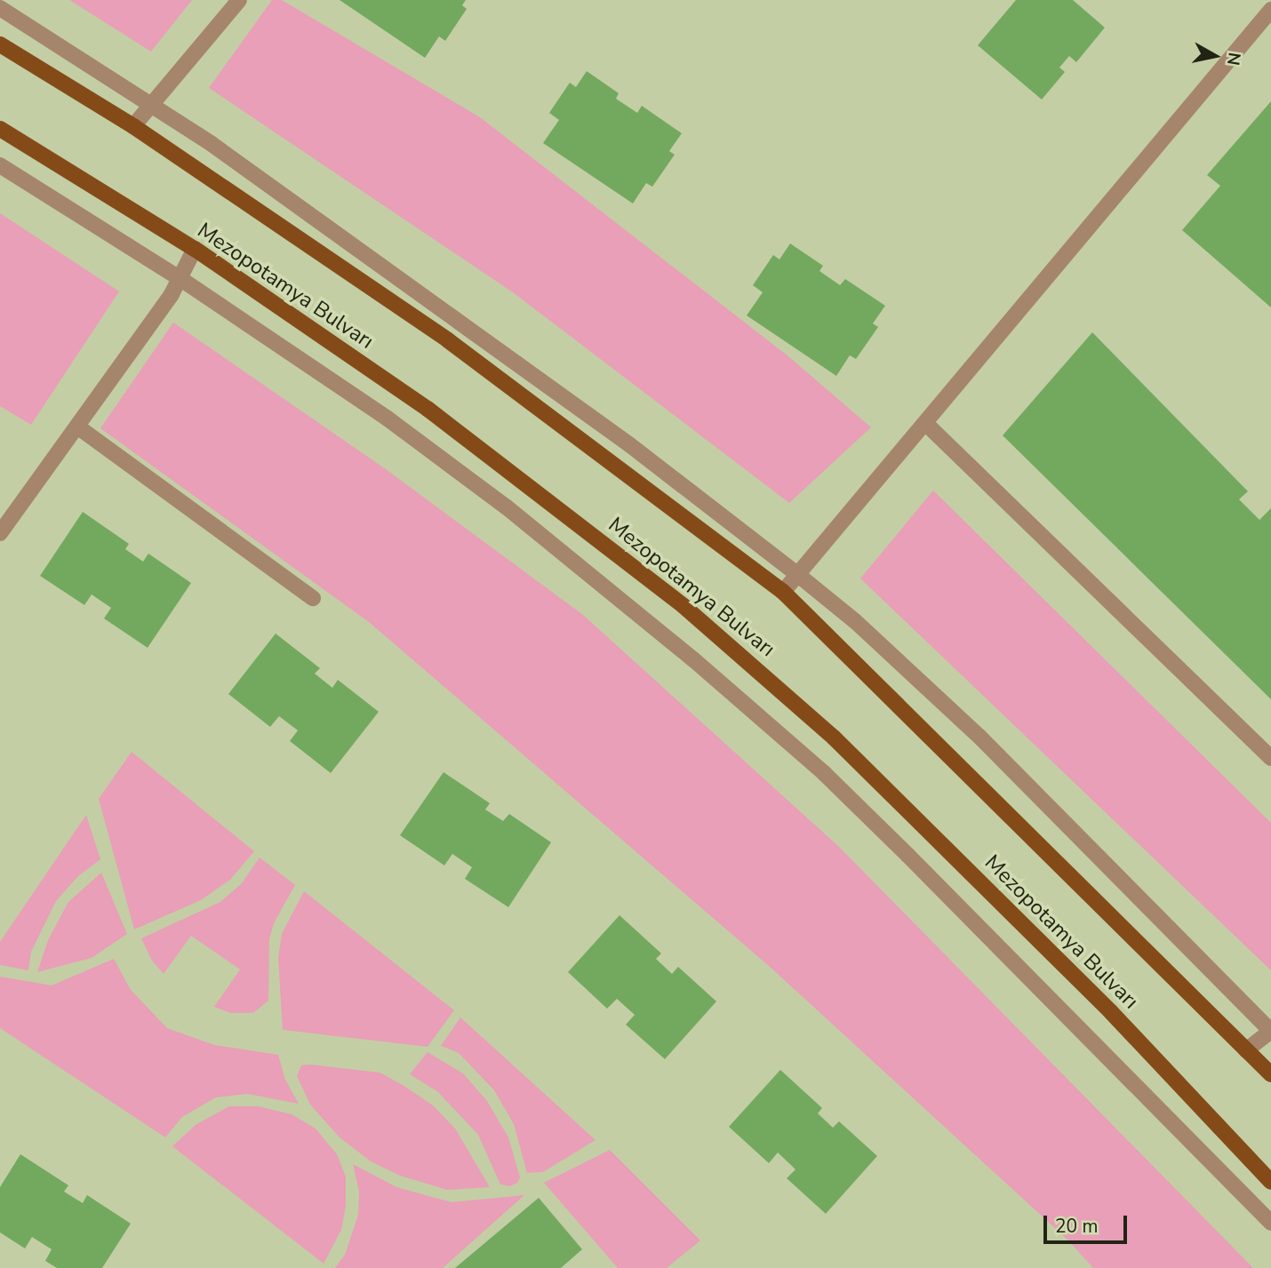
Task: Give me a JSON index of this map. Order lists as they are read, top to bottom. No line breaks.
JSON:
{"streets":{"main road":["Mezopotamya Bulvarı"]},"scale_bar":"20 m","north":"right"}
